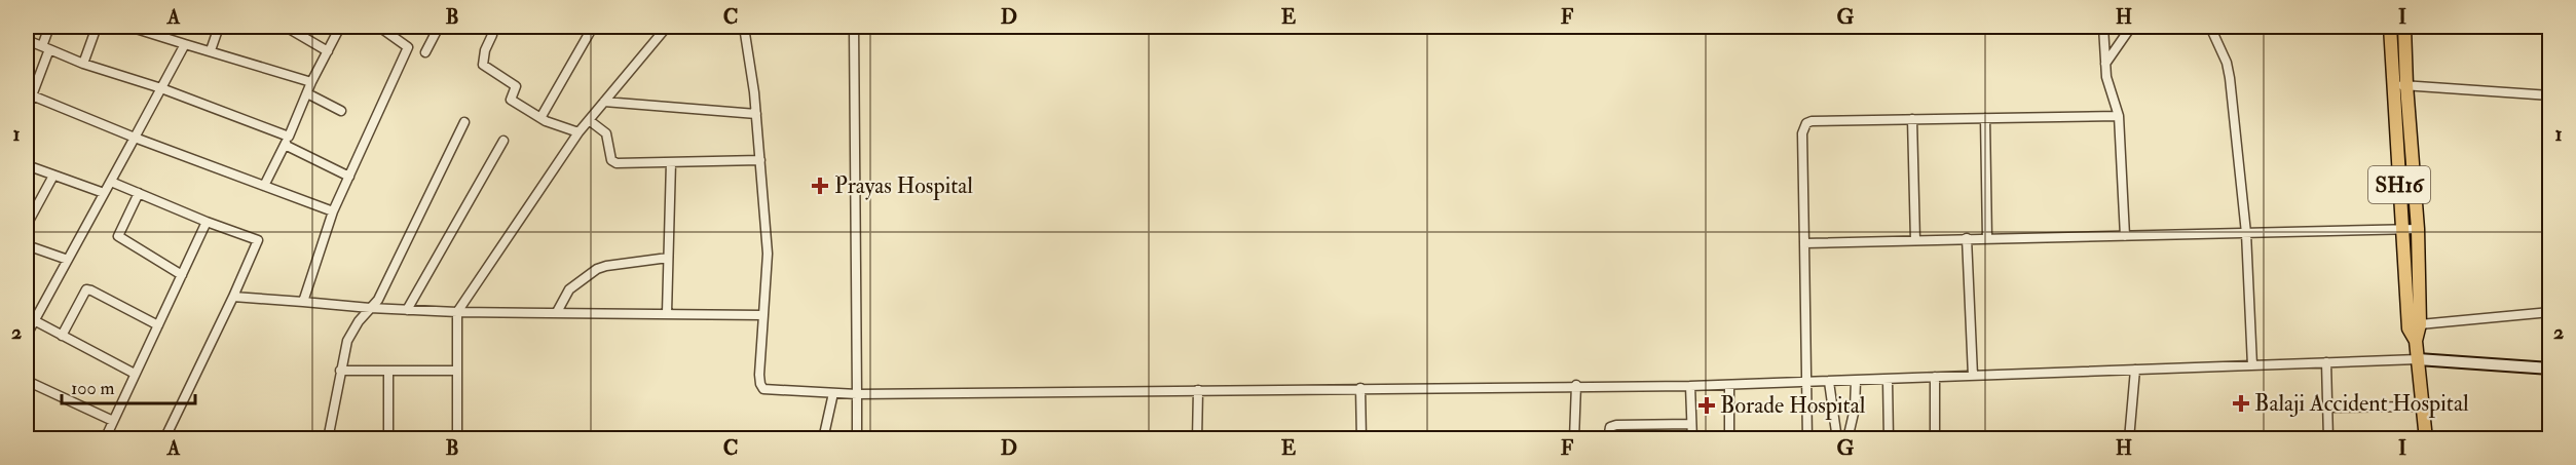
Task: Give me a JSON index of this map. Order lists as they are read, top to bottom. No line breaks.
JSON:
{"streets":{"main road":["SH16"]},"places":{"health":["Prayas Hospital","Balaji Accident Hospital","Borade Hospital"]},"scale_bar":"100 m","grid":{"columns":["A","B","C","D","E","F","G","H","I"],"rows":["1","2"]}}
